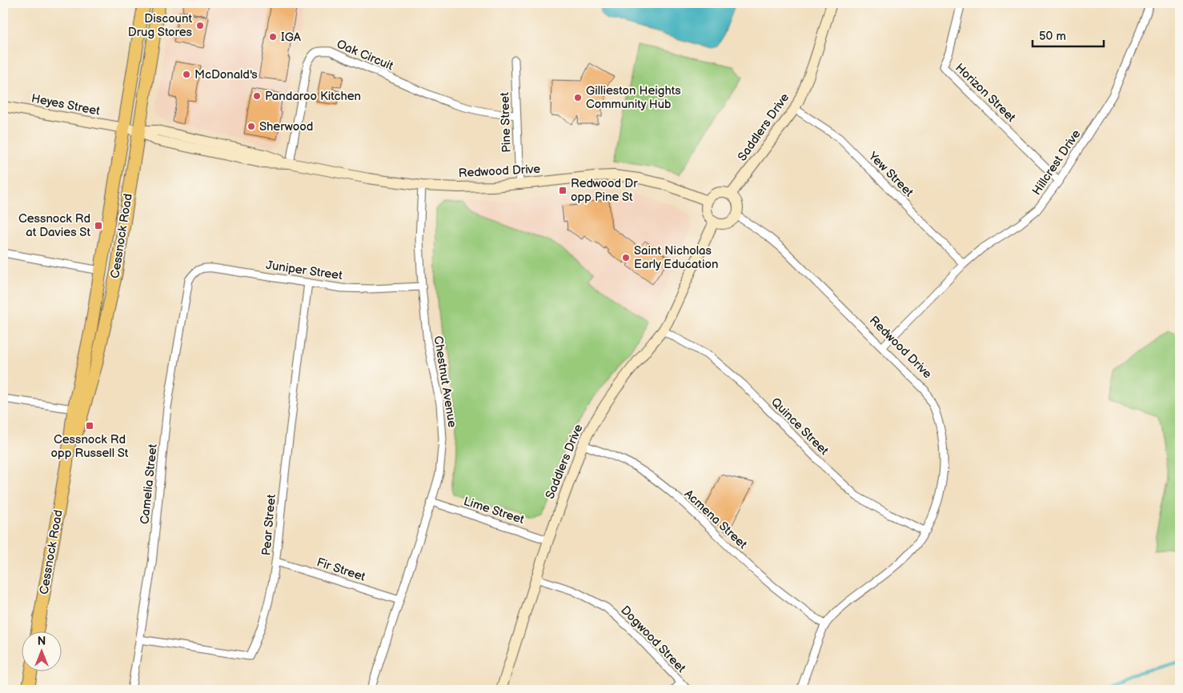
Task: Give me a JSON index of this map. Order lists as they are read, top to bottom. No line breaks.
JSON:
{"streets":{"main road":["Cessnock Road"],"street":["Oak Circuit","Horizon Street","Heyes Street","Pine Street","Saddlers Drive","Hillcrest Drive","Redwood Drive","Yew Street","Juniper Street","Chestnut Avenue","Quince Street","Camelia Street","Lime Street","Acmena Street","Pear Street","Fir Street","Dogwood Street"]},"crossings":[["Oak Circuit","Pine Street"],["Oak Circuit","Redwood Drive"],["Horizon Street","Hillcrest Drive"],["Heyes Street","Redwood Drive"],["Heyes Street","Cessnock Road"],["Pine Street","Redwood Drive"],["Saddlers Drive","Redwood Drive"],["Saddlers Drive","Yew Street"],["Saddlers Drive","Quince Street"],["Saddlers Drive","Lime Street"],["Saddlers Drive","Acmena Street"],["Saddlers Drive","Dogwood Street"],["Hillcrest Drive","Redwood Drive"],["Hillcrest Drive","Yew Street"],["Redwood Drive","Cessnock Road"],["Redwood Drive","Chestnut Avenue"],["Redwood Drive","Quince Street"],["Redwood Drive","Acmena Street"],["Juniper Street","Chestnut Avenue"],["Juniper Street","Camelia Street"],["Juniper Street","Pear Street"],["Chestnut Avenue","Lime Street"],["Chestnut Avenue","Fir Street"],["Camelia Street","Pear Street"],["Pear Street","Fir Street"]],"places":{"other":["Discount Drug Stores","IGA","McDonald's","Pandaroo Kitchen","Gillieston Heights Community Hub","Sherwood","Saint Nicholas Early Education"],"transit":["Redwood Dr opp Pine St","Cessnock Rd at Davies St","Cessnock Rd opp Russell St"]},"scale_bar":"50 m","north":"top"}
